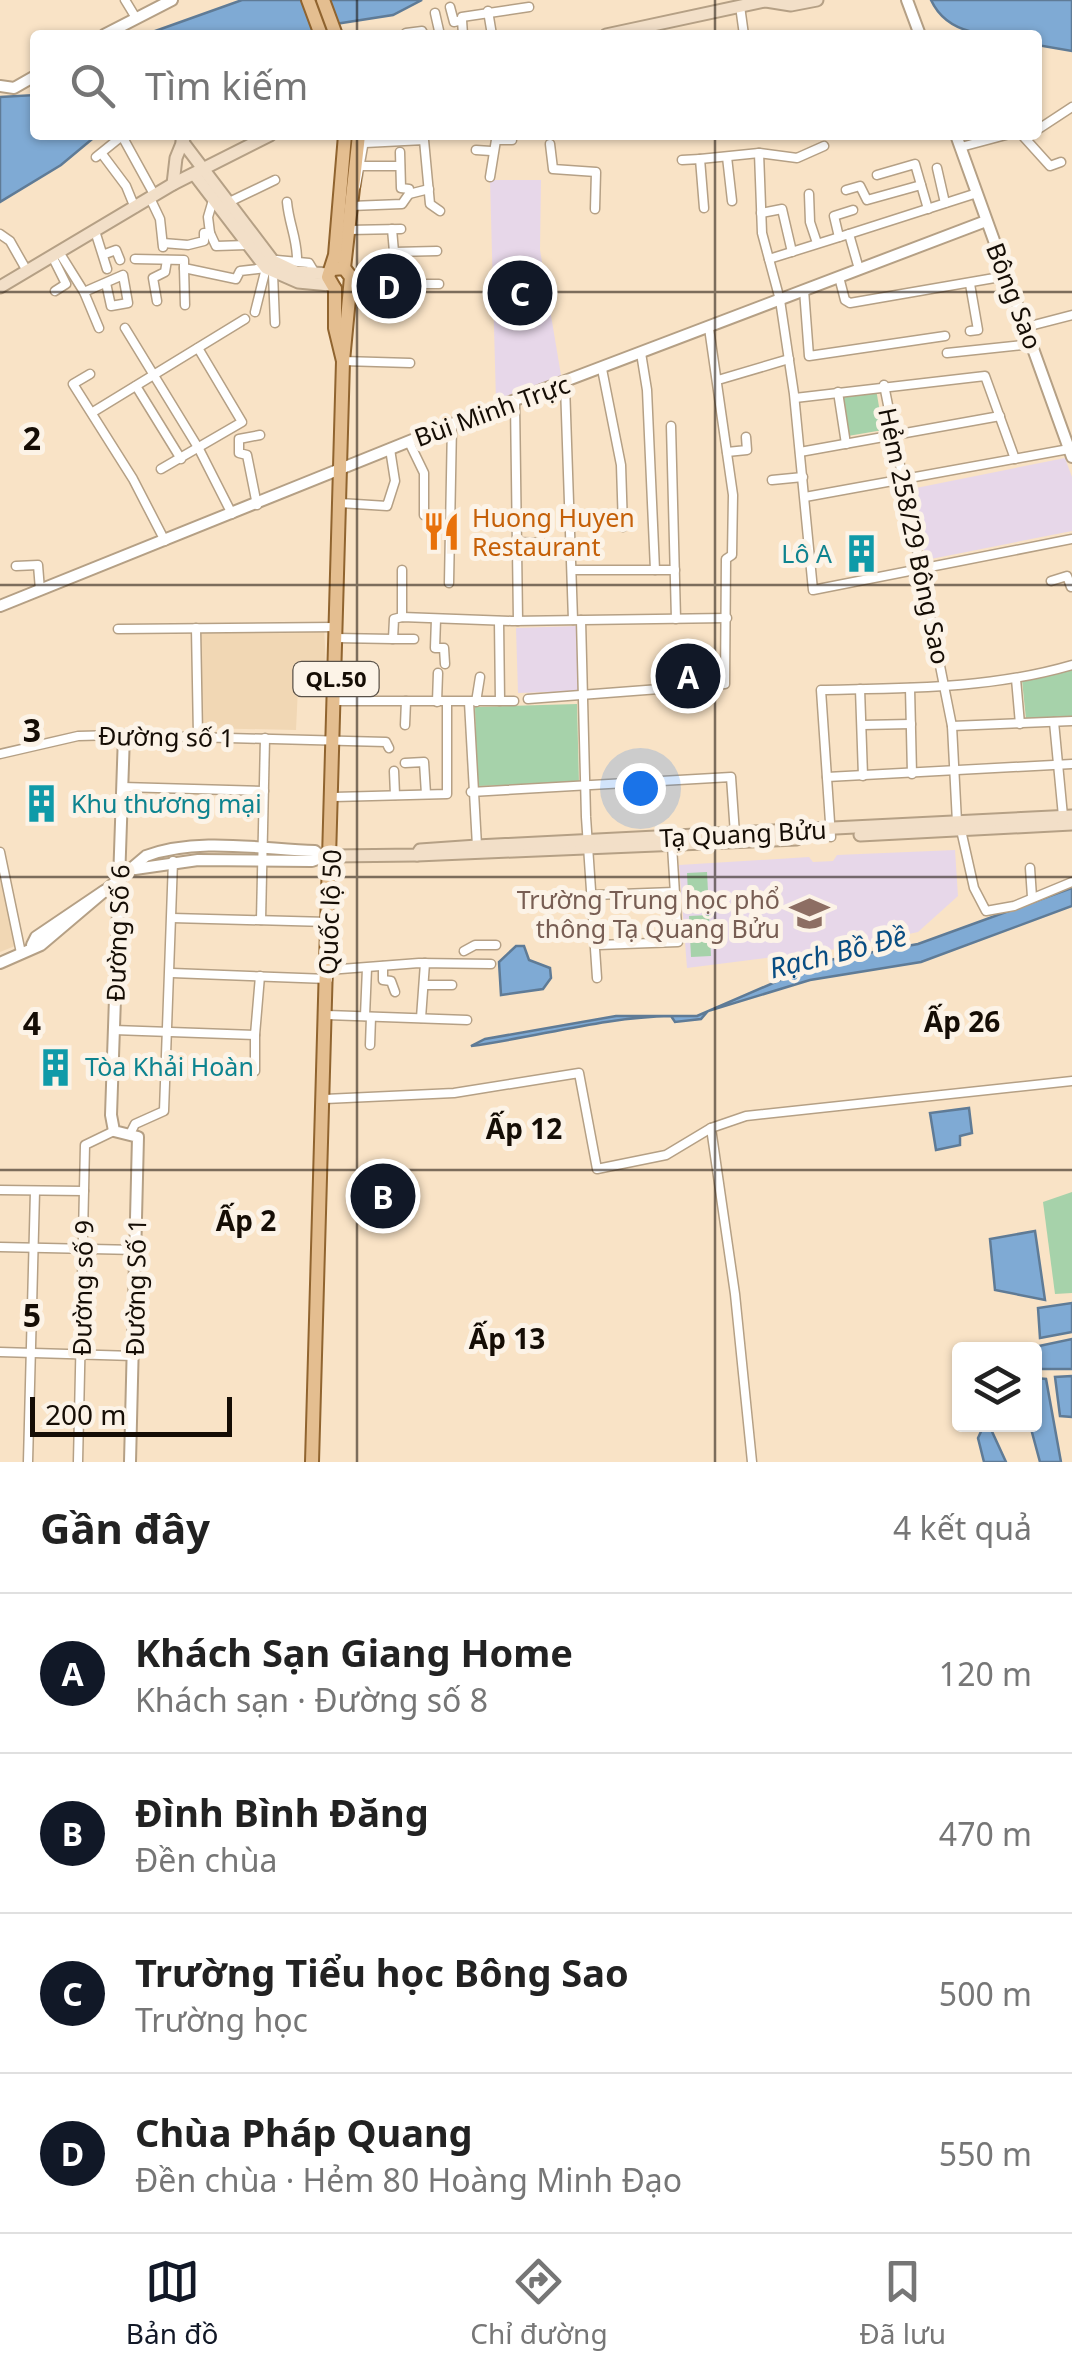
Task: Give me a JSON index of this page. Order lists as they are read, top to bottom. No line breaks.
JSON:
{"streets":{"main road":["QL.50","Tạ Quang Bửu","Quốc lộ 50"],"street":["Bông Sao","Bùi Minh Trực","Hẻm 258/29 Bông Sao","Đường số 1","Đường Số 6","Đường Số 1","Đường số 9"]},"crossings":[["Bông Sao","Bùi Minh Trực"],["Bùi Minh Trực","Quốc lộ 50"],["Hẻm 258/29 Bông Sao","Tạ Quang Bửu"],["Đường số 1","Quốc lộ 50"],["Đường số 1","Đường Số 6"],["Tạ Quang Bửu","Quốc lộ 50"],["Tạ Quang Bửu","Đường Số 6"],["Đường Số 6","Đường số 9"]],"districts":["Ấp 26","Ấp 12","Ấp 2","Ấp 13"],"water":["Rạch Bồ Đề"],"places":{"restaurant":["Huong Huyen Restaurant"],"building":["Lô A","Khu thương mại","Tòa Khải Hoàn"],"school or university":["Trường Trung học phổ thông Tạ Quang Bửu"]},"scale_bar":"200 m","page":{"search":"Tìm kiếm","pins":["D","C","A","B"],"scale":"200 m","heading":["Gần đây","4 kết quả"],"list":[{"mark":"A","name":"Khách Sạn Giang Home","note":"Khách sạn · Đường số 8","value":"120 m"},{"mark":"B","name":"Đình Bình Đăng","note":"Đền chùa","value":"470 m"},{"mark":"C","name":"Trường Tiểu học Bông Sao","note":"Trường học","value":"500 m"},{"mark":"D","name":"Chùa Pháp Quang","note":"Đền chùa · Hẻm 80 Hoàng Minh Đạo","value":"550 m"}],"nav":["Bản đồ","Chỉ đường","Đã lưu"]},"grid":{"rows":["2","3","4","5"]}}
